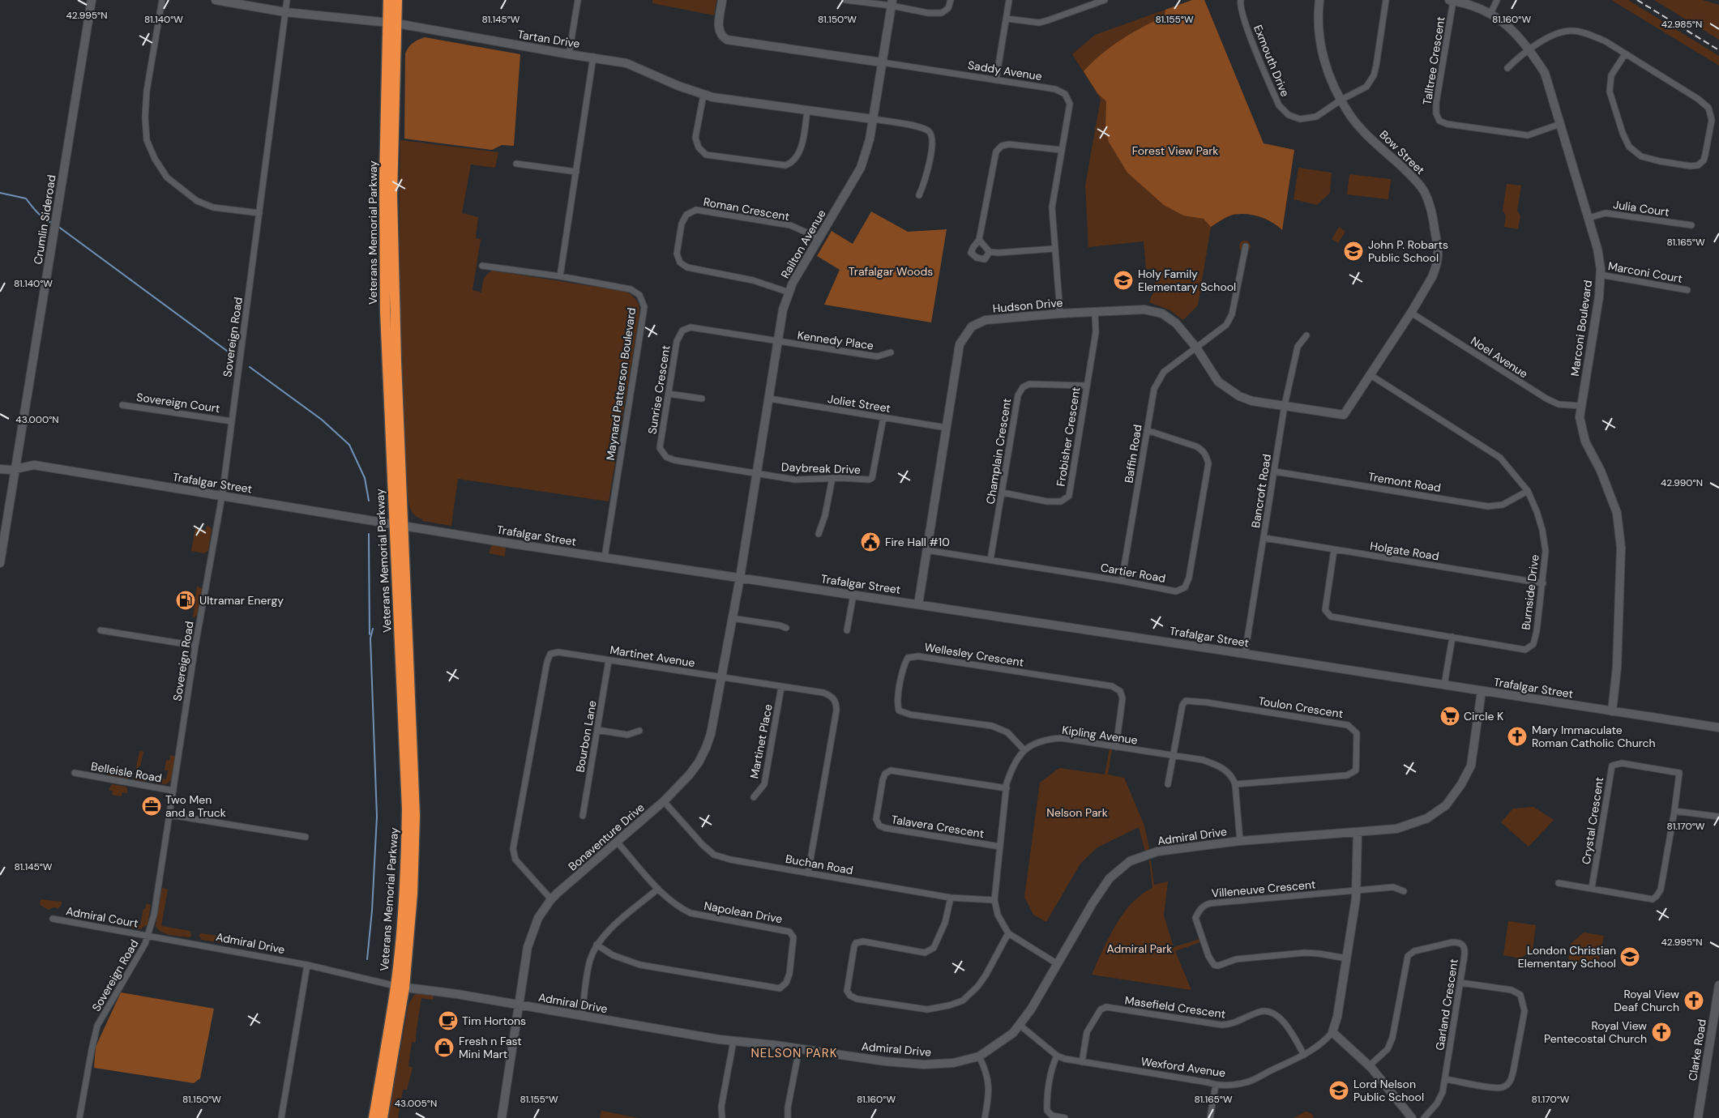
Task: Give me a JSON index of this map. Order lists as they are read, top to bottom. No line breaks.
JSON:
{"streets":{"highway":["Veterans Memorial Parkway"],"street":["Tartan Drive","Exmouth Drive","Talltree Crescent","Saddy Avenue","Bow Street","Julia Court","Roman Crescent","Crumlin Sideroad","Railton Avenue","Marconi Court","Hudson Drive","Marconi Boulevard","Sovereign Road","Kennedy Place","Noel Avenue","Maynard Patterson Boulevard","Sunrise Crescent","Sovereign Court","Joliet Street","Frobisher Crescent","Champlain Crescent","Baffin Road","Daybreak Drive","Tremont Road","Trafalgar Street","Bancroft Road","Holgate Road","Cartier Road","Burnside Drive","Wellesley Crescent","Martinet Avenue","Toulon Crescent","Kipling Avenue","Bourbon Lane","Martinet Place","Belleisle Road","Crystal Crescent","Talavera Crescent","Admiral Drive","Bonaventure Drive","Buchan Road","Villeneuve Crescent","Napolean Drive","Admiral Court","Garland Crescent","Masefield Crescent","Clarke Road","Wexford Avenue"]},"crossings":[["Tartan Drive","Veterans Memorial Parkway"],["Tartan Drive","Railton Avenue"],["Tartan Drive","Sovereign Road"],["Exmouth Drive","Bow Street"],["Talltree Crescent","Marconi Boulevard"],["Saddy Avenue","Railton Avenue"],["Saddy Avenue","Hudson Drive"],["Bow Street","Hudson Drive"],["Bow Street","Noel Avenue"],["Bow Street","Bancroft Road"],["Bow Street","Burnside Drive"],["Julia Court","Marconi Boulevard"],["Roman Crescent","Railton Avenue"],["Crumlin Sideroad","Trafalgar Street"],["Veterans Memorial Parkway","Trafalgar Street"],["Veterans Memorial Parkway","Admiral Drive"],["Railton Avenue","Kennedy Place"],["Railton Avenue","Sunrise Crescent"],["Railton Avenue","Joliet Street"],["Railton Avenue","Daybreak Drive"],["Railton Avenue","Trafalgar Street"],["Railton Avenue","Bonaventure Drive"],["Marconi Court","Marconi Boulevard"],["Hudson Drive","Joliet Street"],["Hudson Drive","Frobisher Crescent"],["Hudson Drive","Baffin Road"],["Hudson Drive","Trafalgar Street"],["Hudson Drive","Bancroft Road"],["Hudson Drive","Cartier Road"],["Marconi Boulevard","Noel Avenue"],["Marconi Boulevard","Trafalgar Street"],["Sovereign Road","Sovereign Court"],["Sovereign Road","Trafalgar Street"],["Sovereign Road","Belleisle Road"],["Sovereign Road","Admiral Drive"],["Sovereign Road","Admiral Court"],["Kennedy Place","Sunrise Crescent"],["Maynard Patterson Boulevard","Trafalgar Street"],["Sunrise Crescent","Daybreak Drive"],["Joliet Street","Daybreak Drive"],["Frobisher Crescent","Champlain Crescent"],["Champlain Crescent","Cartier Road"],["Baffin Road","Cartier Road"],["Tremont Road","Bancroft Road"],["Tremont Road","Burnside Drive"],["Trafalgar Street","Bancroft Road"],["Trafalgar Street","Admiral Drive"],["Trafalgar Street","Bonaventure Drive"],["Bancroft Road","Holgate Road"],["Holgate Road","Burnside Drive"],["Wellesley Crescent","Kipling Avenue"],["Martinet Avenue","Bourbon Lane"],["Martinet Avenue","Martinet Place"],["Martinet Avenue","Bonaventure Drive"],["Martinet Avenue","Buchan Road"],["Toulon Crescent","Kipling Avenue"],["Kipling Avenue","Talavera Crescent"],["Kipling Avenue","Admiral Drive"],["Kipling Avenue","Buchan Road"],["Admiral Drive","Bonaventure Drive"],["Admiral Drive","Admiral Court"],["Admiral Drive","Wexford Avenue"],["Bonaventure Drive","Buchan Road"],["Bonaventure Drive","Napolean Drive"],["Masefield Crescent","Wexford Avenue"]],"districts":["NELSON PARK"],"parks":["Forest View Park","Trafalgar Woods","Nelson Park","Admiral Park"],"places":{"school or university":["John P. Robarts Public School","Holy Family Elementary School","London Christian Elementary School","Lord Nelson Public School"],"public building":["Fire Hall #10"],"fuel station":["Ultramar Energy"],"supermarket":["Circle K"],"church":["Mary Immaculate Roman Catholic Church","Royal View Deaf Church","Royal View Pentecostal Church"],"office":["Two Men and a Truck"],"cafe":["Tim Hortons"],"shop":["Fresh n Fast Mini Mart"]},"coordinates":["42.995°N","81.140°W","81.145°W","81.150°W","81.155°W","81.160°W","42.985°N","81.165°W","43.000°N","42.990°N","81.170°W","43.005°N"]}
